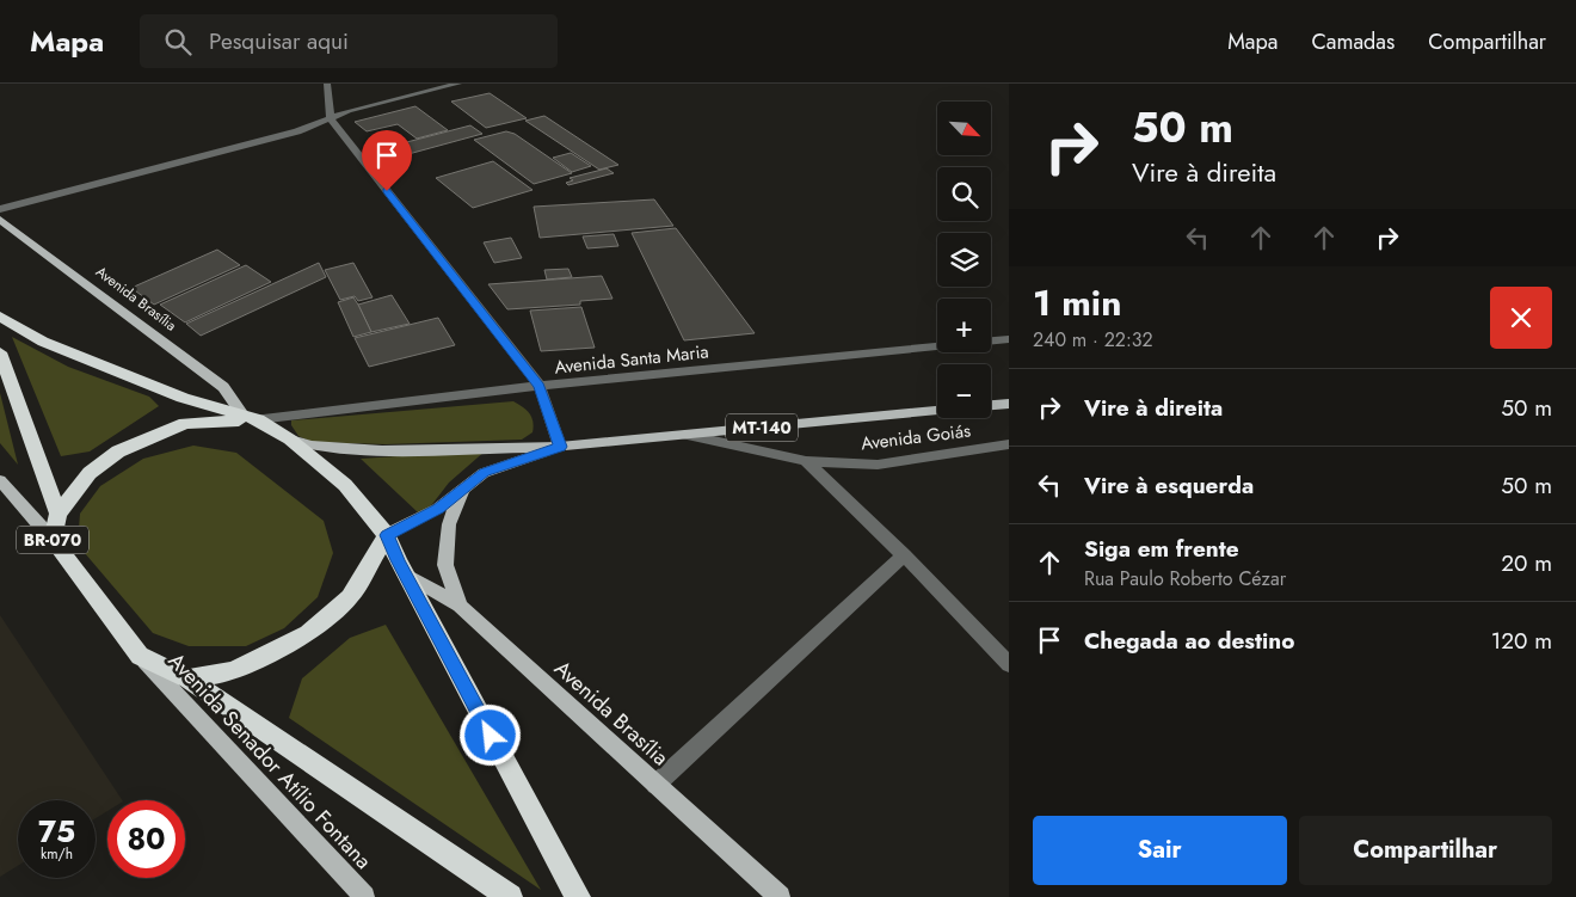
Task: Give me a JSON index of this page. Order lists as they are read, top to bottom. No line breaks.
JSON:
{"streets":{"highway":["BR-070","Avenida Senador Atílio Fontana"],"main road":["Avenida Brasília","MT-140"],"street":["Avenida Santa Maria","Avenida Goiás"]},"crossings":[["Avenida Brasília","Avenida Santa Maria"],["Avenida Brasília","BR-070"],["Avenida Santa Maria","BR-070"],["MT-140","Avenida Goiás"],["BR-070","Avenida Senador Atílio Fontana"]],"north":"bottom right","page":{"header":"Mapa","search":"Pesquisar aqui","nav":["Mapa","Camadas","Compartilhar"],"turn":["50 m","Vire à direita"],"map_buttons":["+","−"],"heading":["1 min","240 m · 22:32"],"list":[{"name":"Vire à direita","value":"50 m"},{"name":"Vire à esquerda","value":"50 m"},{"name":"Siga em frente","note":"Rua Paulo Roberto Cézar","value":"20 m"},{"name":"Chegada ao destino","value":"120 m"}],"speed":"75 km/h","limit":"80","buttons":["Sair","Compartilhar"]}}
